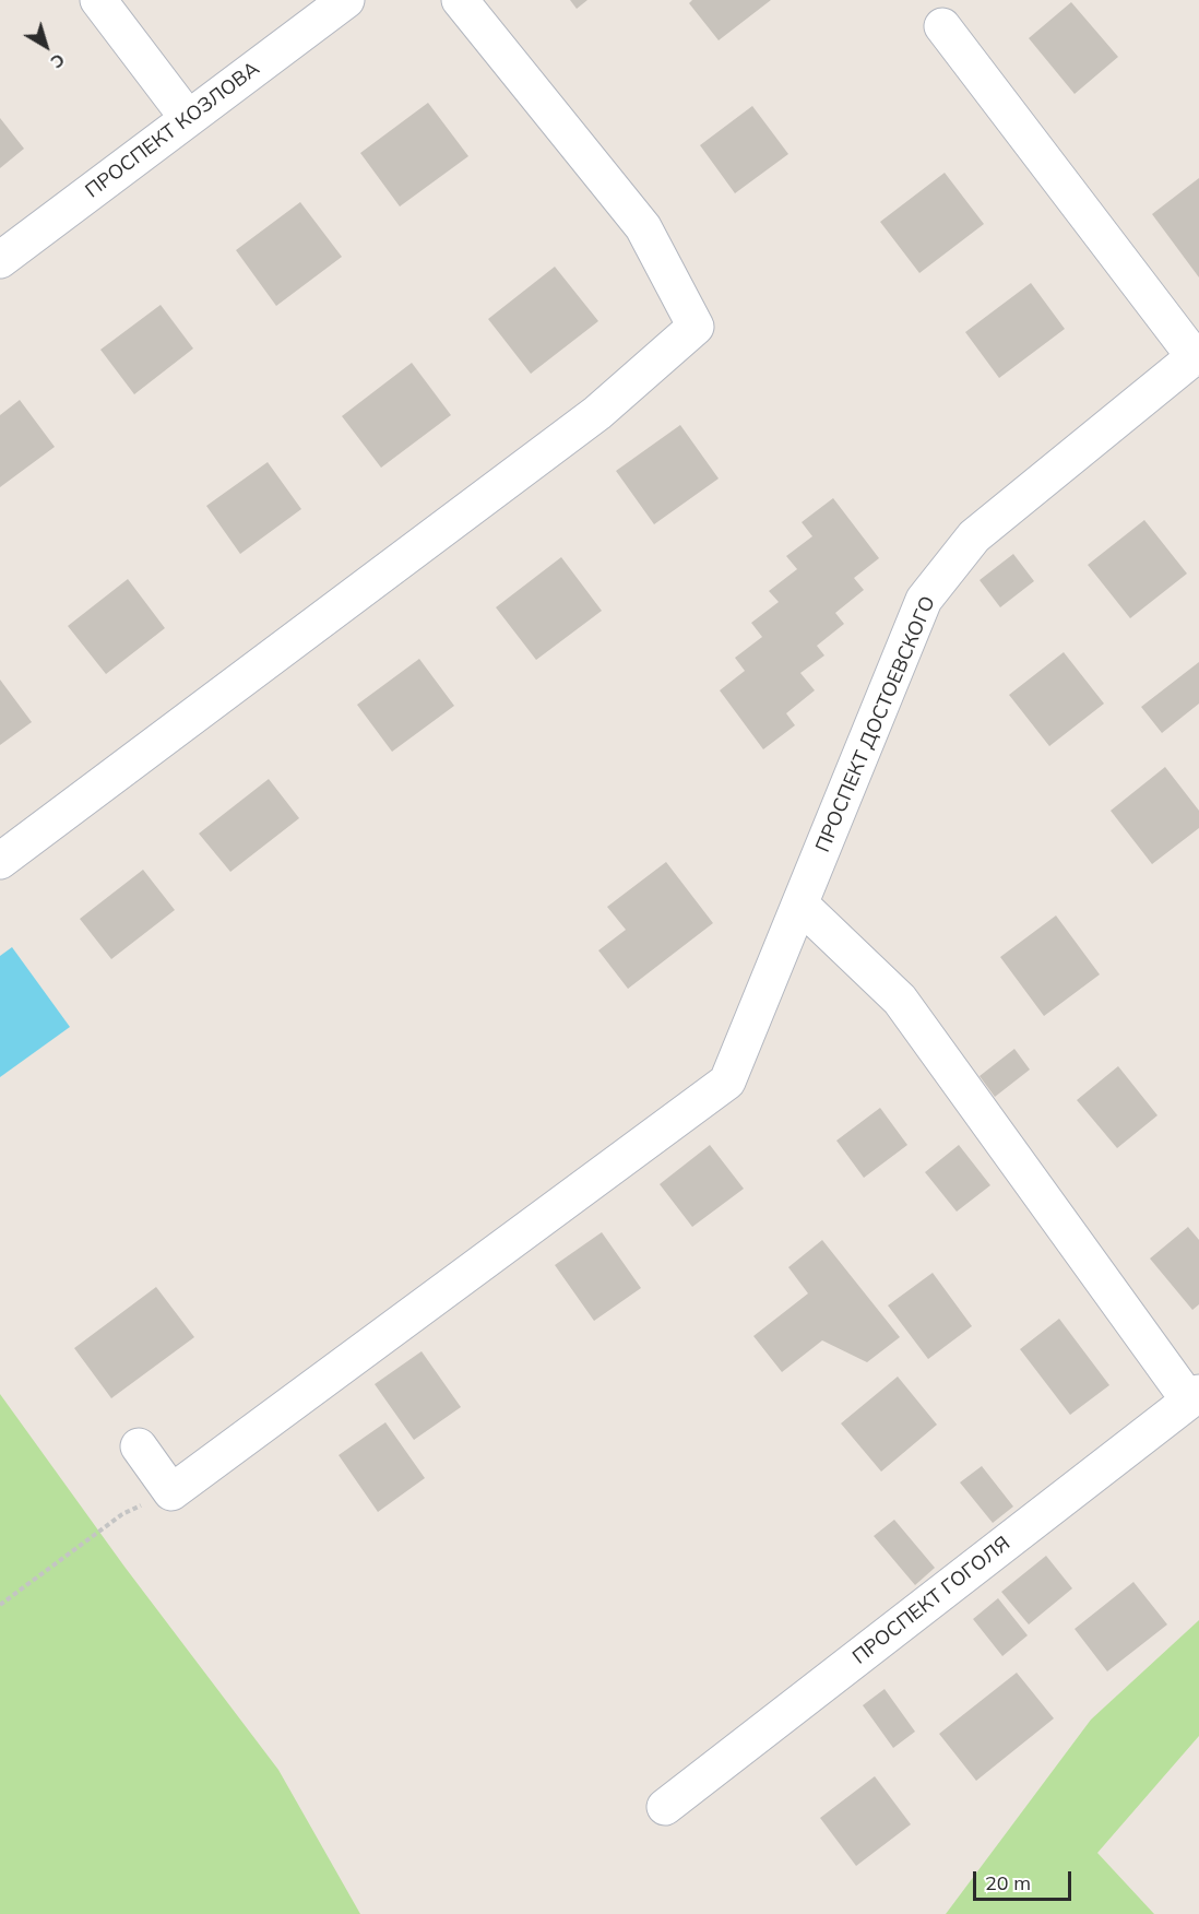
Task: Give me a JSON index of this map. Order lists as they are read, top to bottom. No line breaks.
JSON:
{"streets":{"street":["ПРОСПЕКТ КОЗЛОВА","ПРОСПЕКТ ДОСТОЕВСКОГО","ПРОСПЕКТ ГОГОЛЯ"]},"scale_bar":"20 m","north":"bottom right"}
